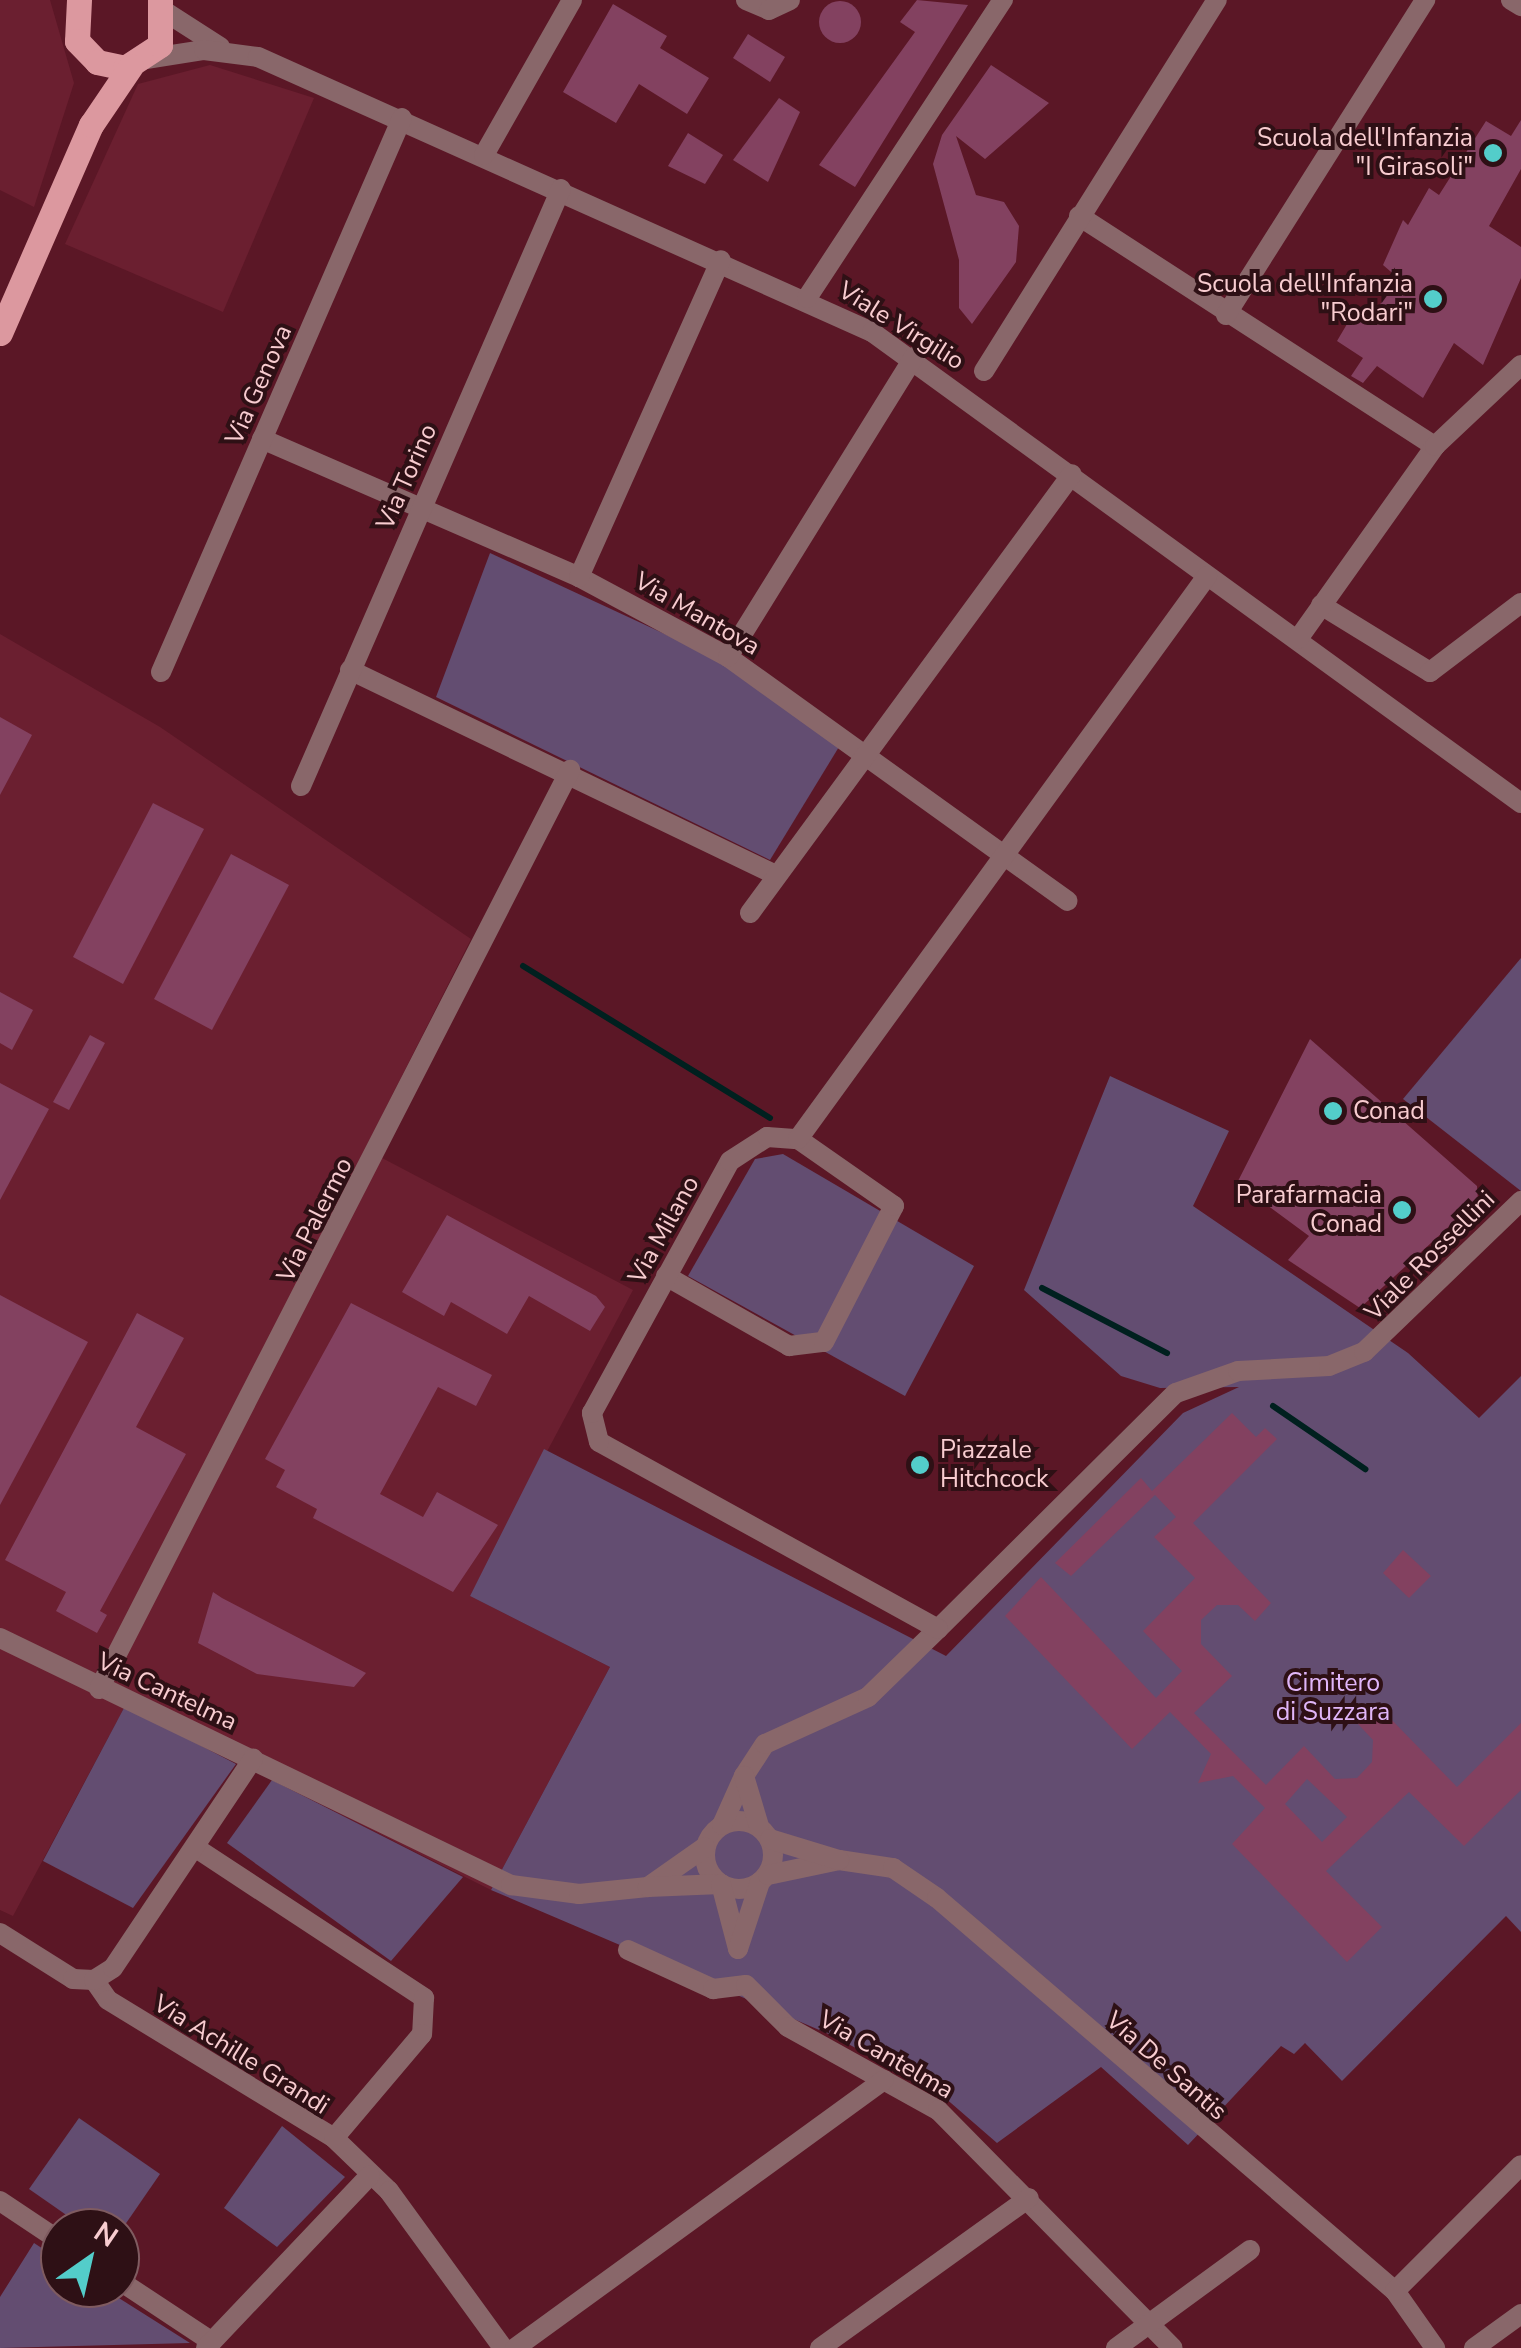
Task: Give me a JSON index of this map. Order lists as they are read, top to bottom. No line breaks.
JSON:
{"streets":{"street":["Viale Virgilio","Via Genova","Via Torino","Via Mantova","Via Palermo","Via Milano","Viale Rossellini","Via Cantelma","Via Achille Grandi","Via De Santis"]},"crossings":[["Viale Virgilio","Via Genova"],["Viale Virgilio","Via Torino"],["Via Genova","Via Mantova"],["Via Torino","Via Mantova"],["Via Palermo","Via Cantelma"],["Via Milano","Viale Rossellini"]],"parks":["Cimitero di Suzzara"],"places":["Scuola dell'Infanzia \"I Girasoli\"","Scuola dell'Infanzia \"Rodari\"","Conad","Parafarmacia Conad","Piazzale Hitchcock"],"north":"top right"}
